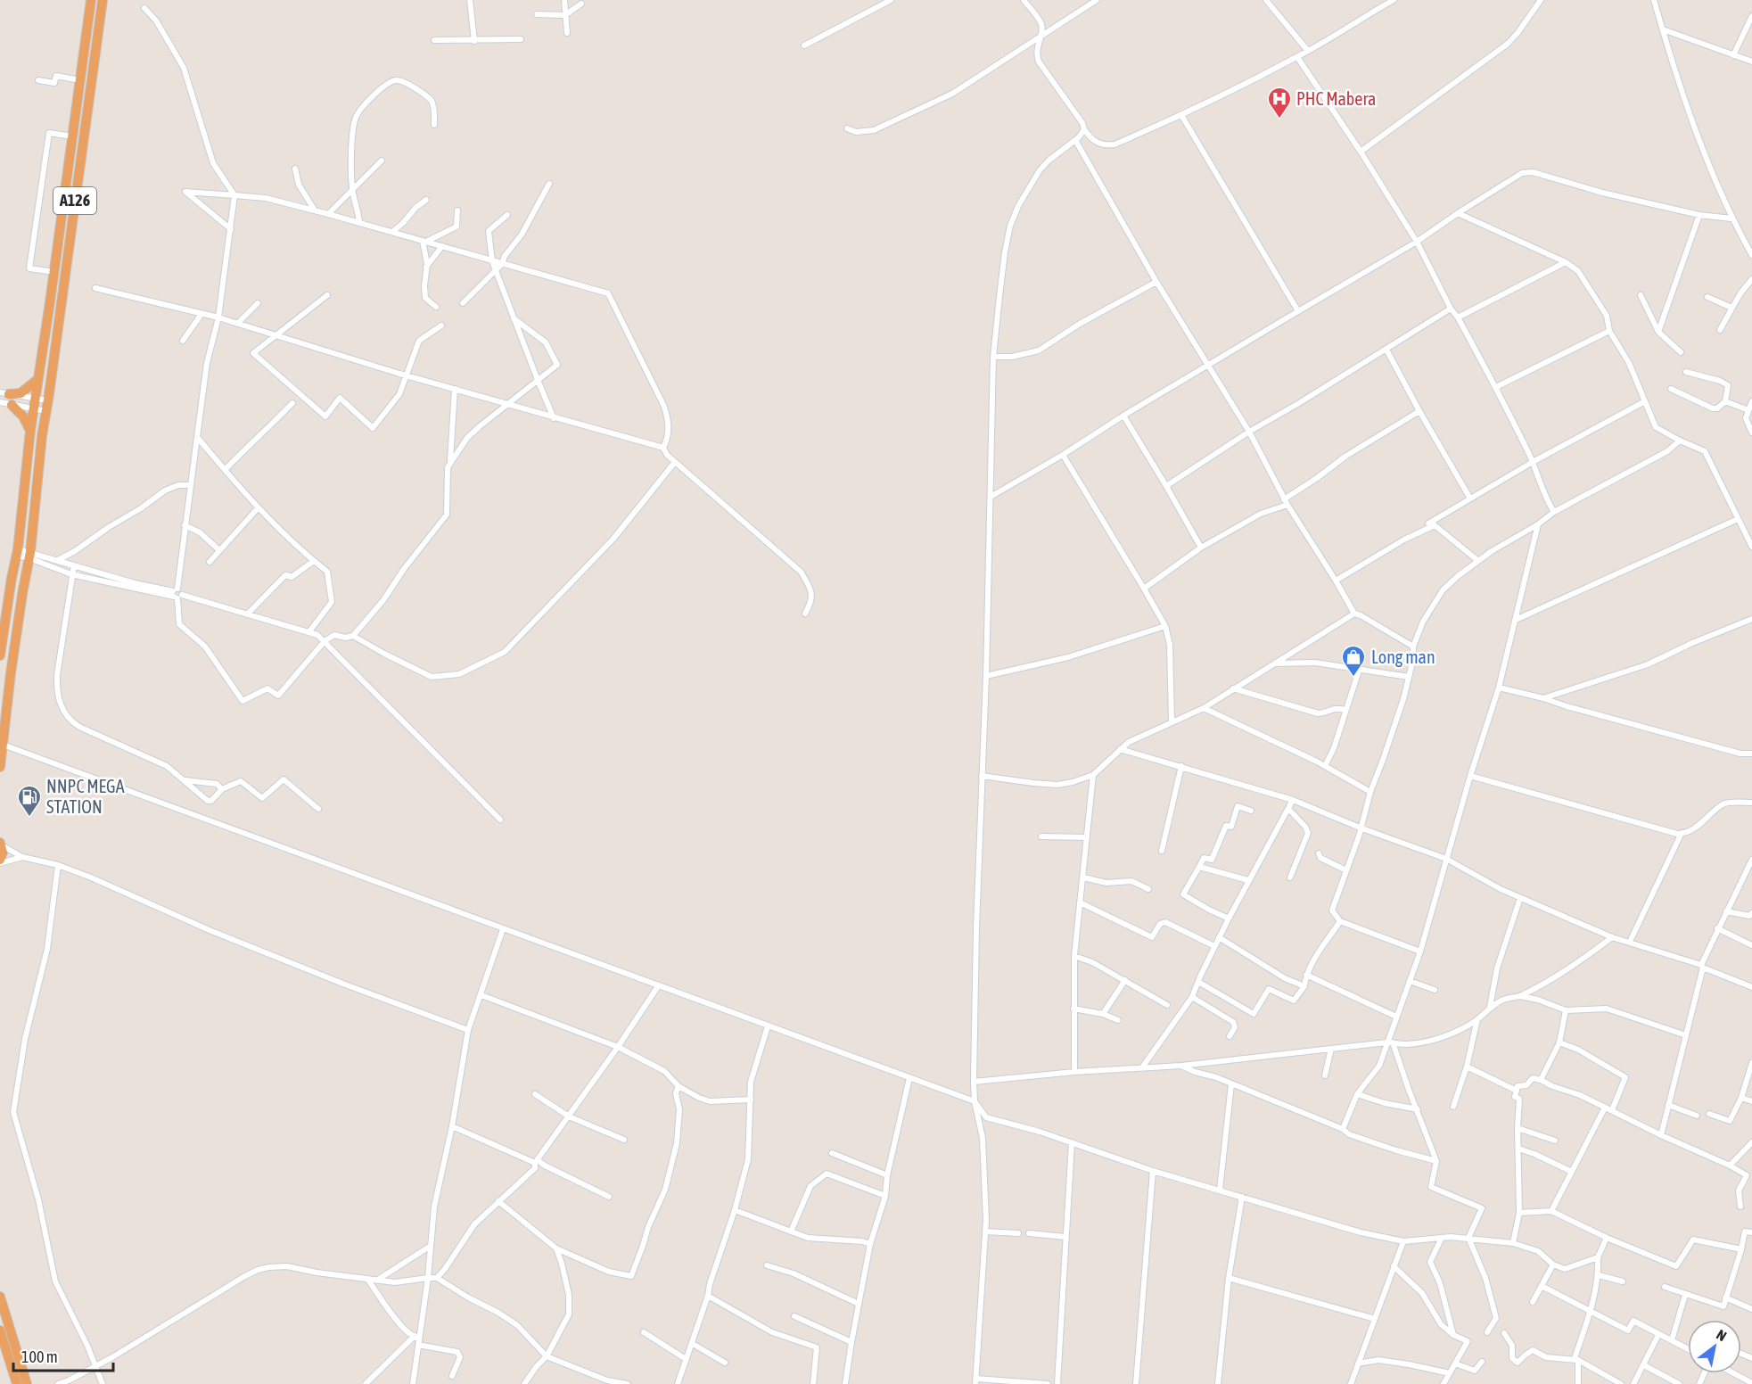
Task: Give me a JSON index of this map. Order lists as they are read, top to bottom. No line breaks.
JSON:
{"streets":{"highway":["A126"]},"places":{"hospital":["PHC Mabera"],"shop":["Long man"],"fuel station":["NNPC MEGA STATION"]},"scale_bar":"100 m","north":"top right"}
